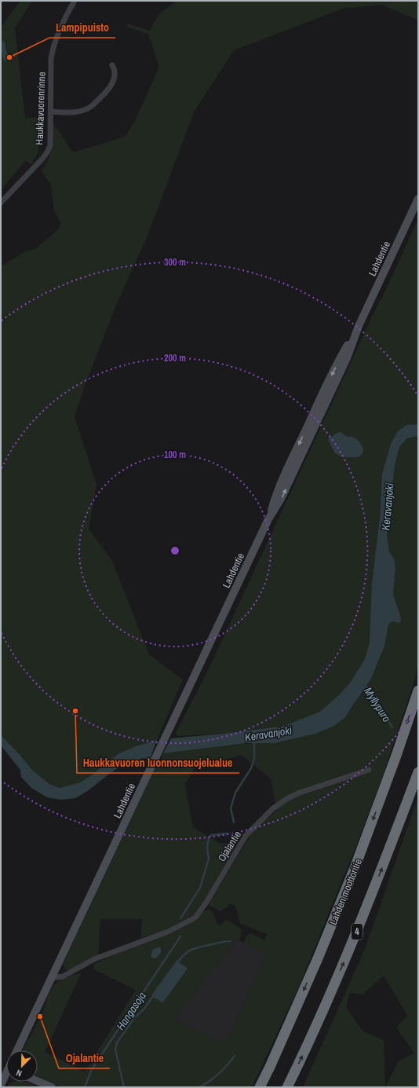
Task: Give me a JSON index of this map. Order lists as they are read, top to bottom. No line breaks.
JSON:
{"streets":{"highway":["Lahden moottoritie","4"],"main road":["Lahdentie"],"street":["Haukkavuorenrinne","Ojalantie"]},"crossings":[["Lahdentie","Ojalantie"]],"water":["Keravanjoki","Myllypuro","Hangasoja"],"places":["Lampipuisto","Haukkavuoren luonnonsuojelualue","Ojalantie"],"north":"bottom left","rings":["300 m","200 m","100 m"]}
